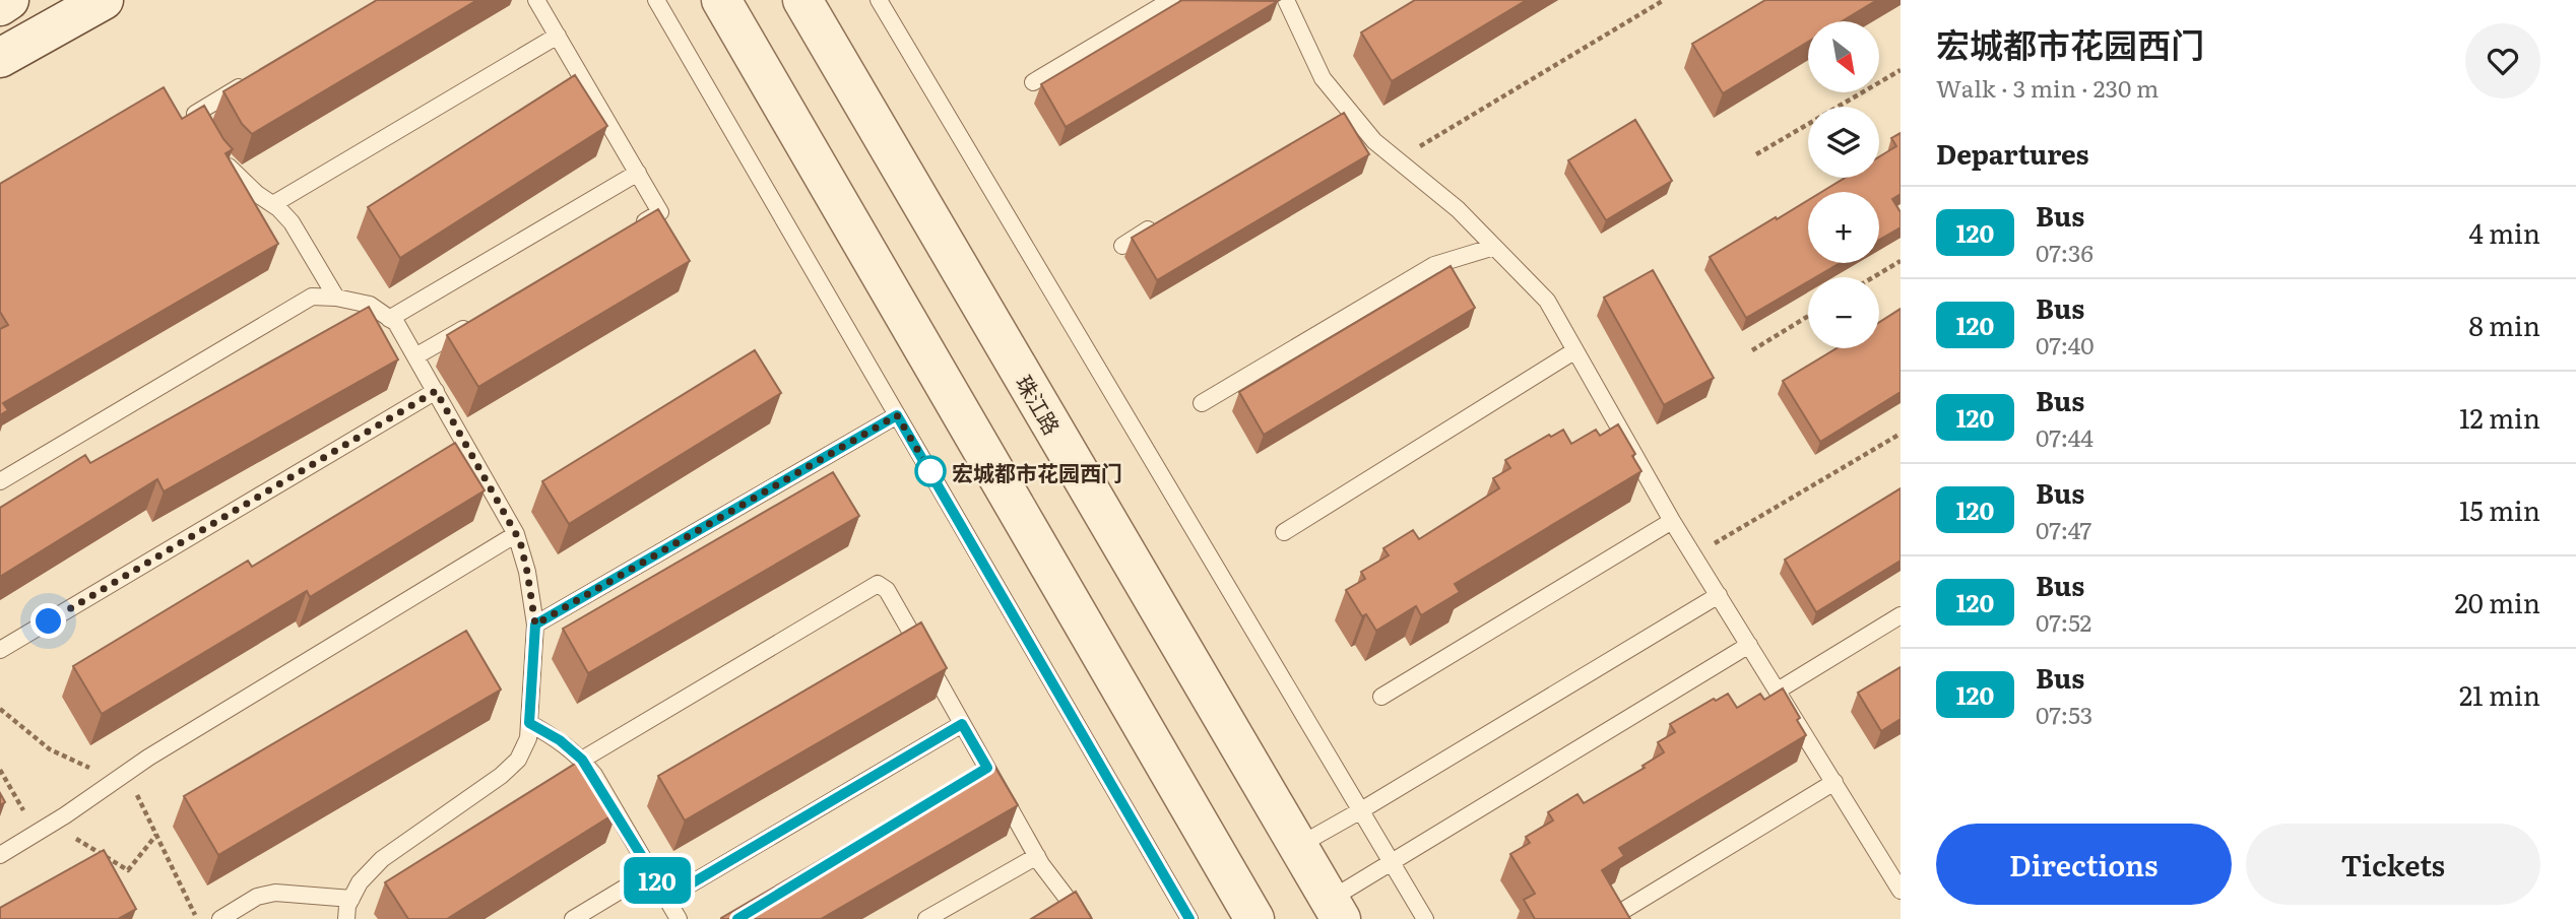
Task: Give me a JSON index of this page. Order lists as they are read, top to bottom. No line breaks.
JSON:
{"streets":{"street":["珠江路"]},"places":["宏城都市花园西门"],"lines":["bus line 120"],"north":"bottom right","page":{"on_map":"120","heading":[["宏城都市花园西门","Walk · 3 min · 230 m"],"Departures"],"map_buttons":["+","−"],"list":[{"mark":"120","name":"Bus","note":"07:36","value":"4 min"},{"mark":"120","name":"Bus","note":"07:40","value":"8 min"},{"mark":"120","name":"Bus","note":"07:44","value":"12 min"},{"mark":"120","name":"Bus","note":"07:47","value":"15 min"},{"mark":"120","name":"Bus","note":"07:52","value":"20 min"},{"mark":"120","name":"Bus","note":"07:53","value":"21 min"}],"buttons":["Directions","Tickets"]}}
